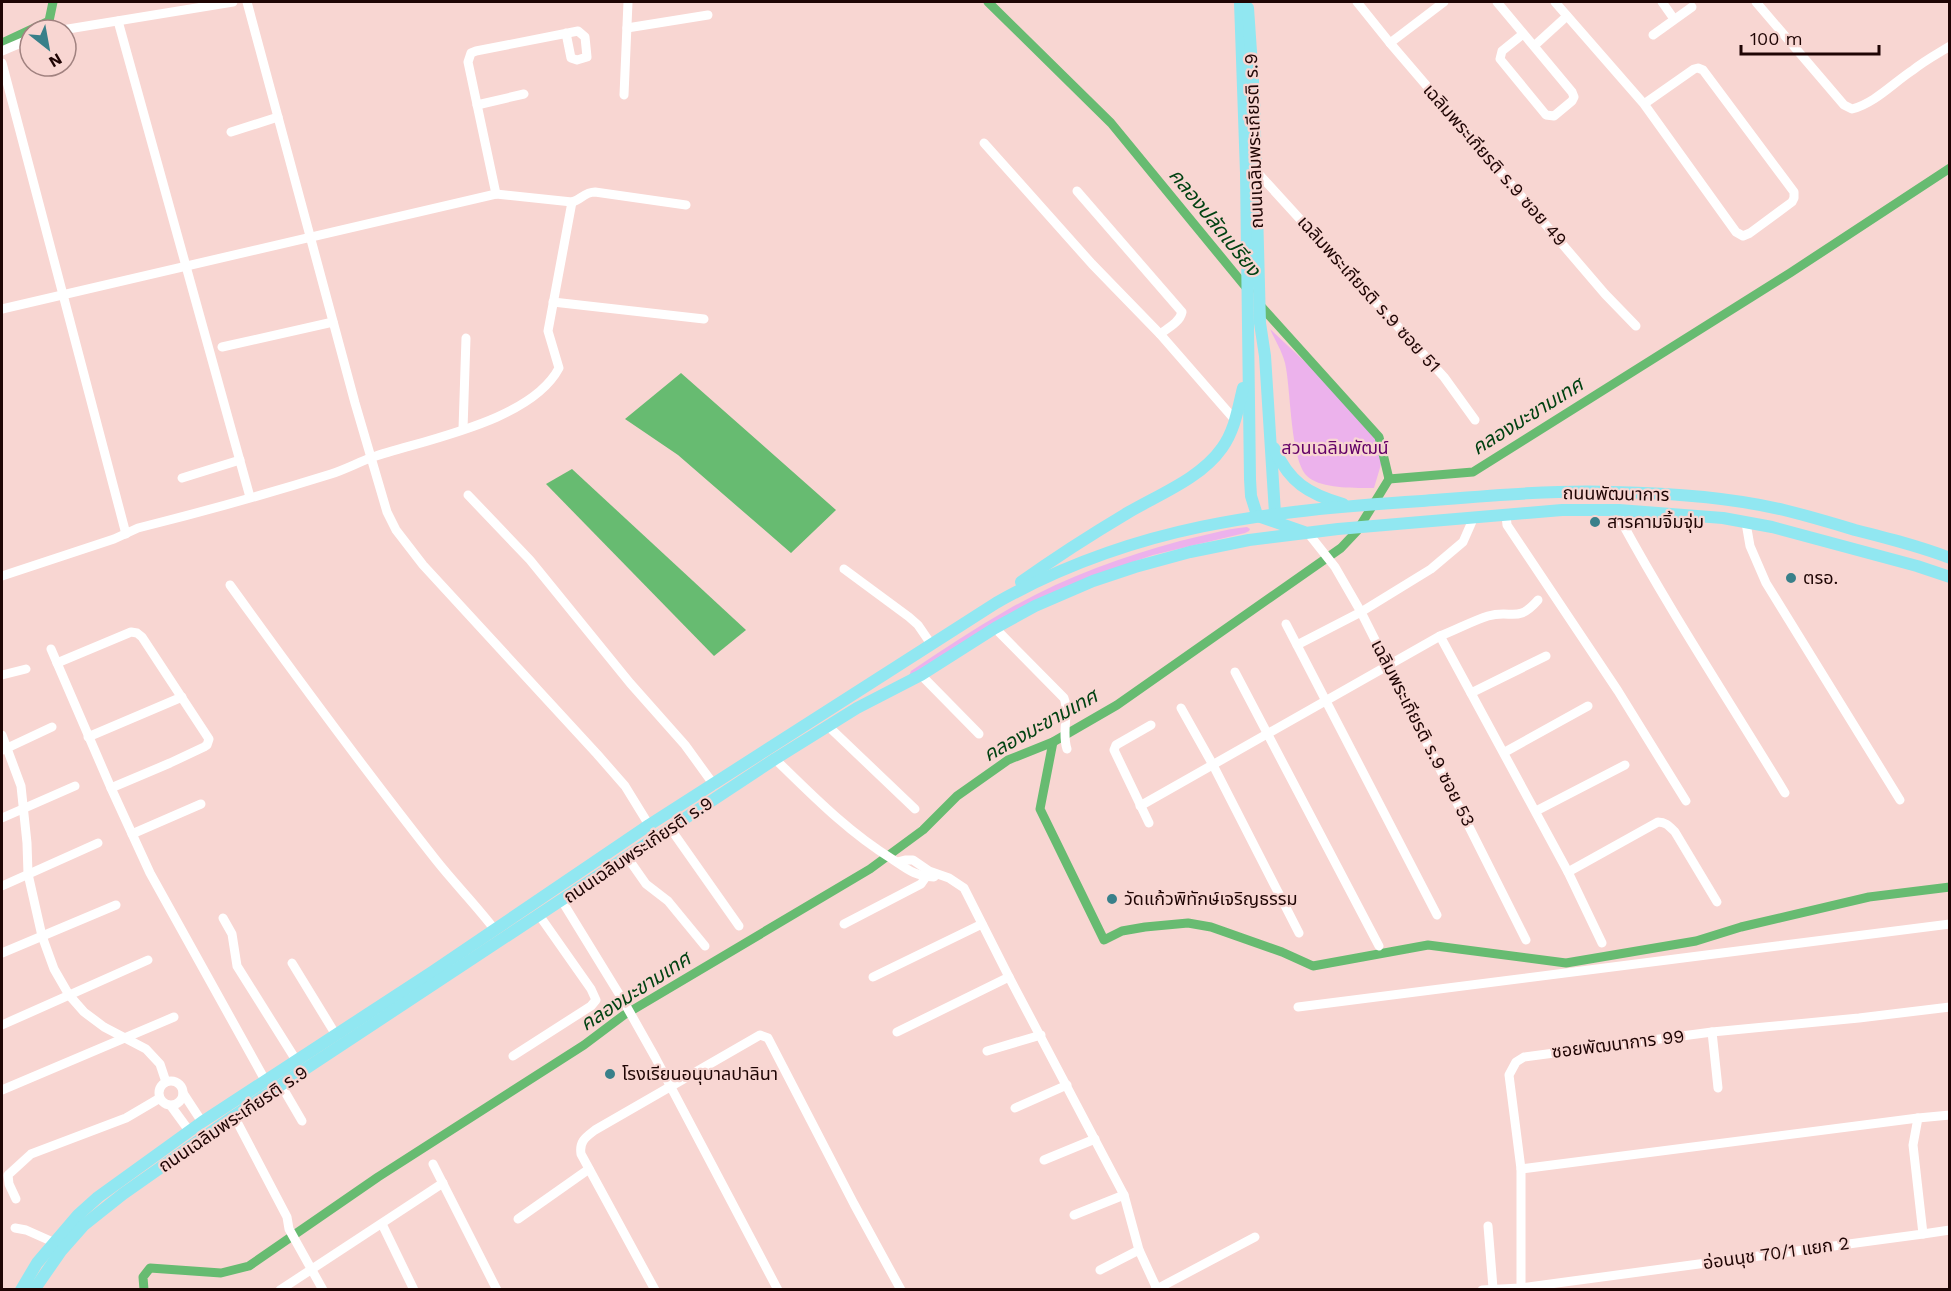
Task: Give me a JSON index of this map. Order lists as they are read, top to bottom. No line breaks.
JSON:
{"streets":{"main road":["ถนนเฉลิมพระเกียรติ ร.9","ถนนพัฒนาการ"],"street":["เฉลิมพระเกียรติ ร.9 ซอย 49","เฉลิมพระเกียรติ ร.9 ซอย 51","เฉลิมพระเกียรติ ร.9 ซอย 53","ซอยพัฒนาการ 99","อ่อนนุช 70/1 แยก 2"]},"crossings":[["ถนนเฉลิมพระเกียรติ ร.9","เฉลิมพระเกียรติ ร.9 ซอย 51"],["ถนนเฉลิมพระเกียรติ ร.9","ถนนพัฒนาการ"],["ถนนเฉลิมพระเกียรติ ร.9","เฉลิมพระเกียรติ ร.9 ซอย 53"],["ถนนพัฒนาการ","เฉลิมพระเกียรติ ร.9 ซอย 53"],["ซอยพัฒนาการ 99","อ่อนนุช 70/1 แยก 2"]],"water":["คลองปลัดเปรียง","คลองมะขามเทศ"],"parks":["สวนเฉลิมพัฒน์"],"places":["สารคามจิ้มจุ่ม","ตรอ.","วัดแก้วพิทักษ์เจริญธรรม","โรงเรียนอนุบาลปาลินา"],"scale_bar":"100 m","north":"bottom right"}
